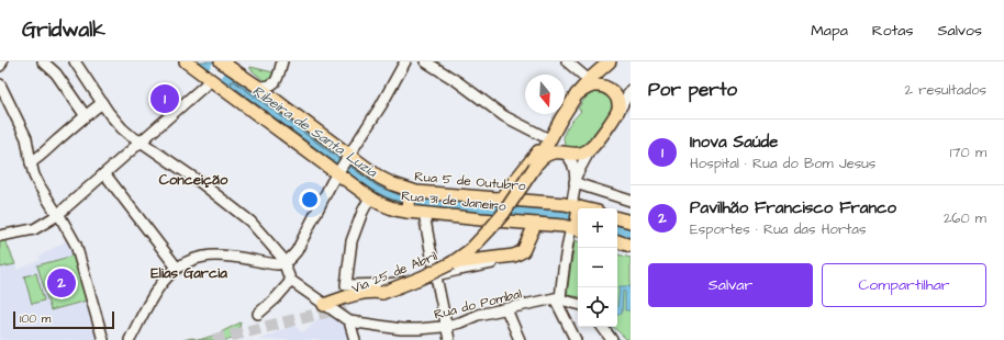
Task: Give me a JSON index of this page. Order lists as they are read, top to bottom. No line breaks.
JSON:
{"streets":{"main road":["Rua 5 de Outubro","Rua 31 de Janeiro","Via 25 de Abril"],"street":["Rua do Pombal"]},"crossings":[["Rua 5 de Outubro","Via 25 de Abril"]],"districts":["Conceição","Elias Garcia"],"water":["Ribeira de Santa Luzia"],"scale_bar":"100 m","north":"bottom","page":{"header":"Gridwalk","nav":["Mapa","Rotas","Salvos"],"heading":["Por perto","2 resultados"],"pins":["1","2"],"list":[{"mark":"1","name":"Inova Saúde","note":"Hospital · Rua do Bom Jesus","value":"170 m"},{"mark":"2","name":"Pavilhão Francisco Franco","note":"Esportes · Rua das Hortas","value":"260 m"}],"map_buttons":["+","−"],"buttons":["Salvar","Compartilhar"],"scale":"100 m"}}
